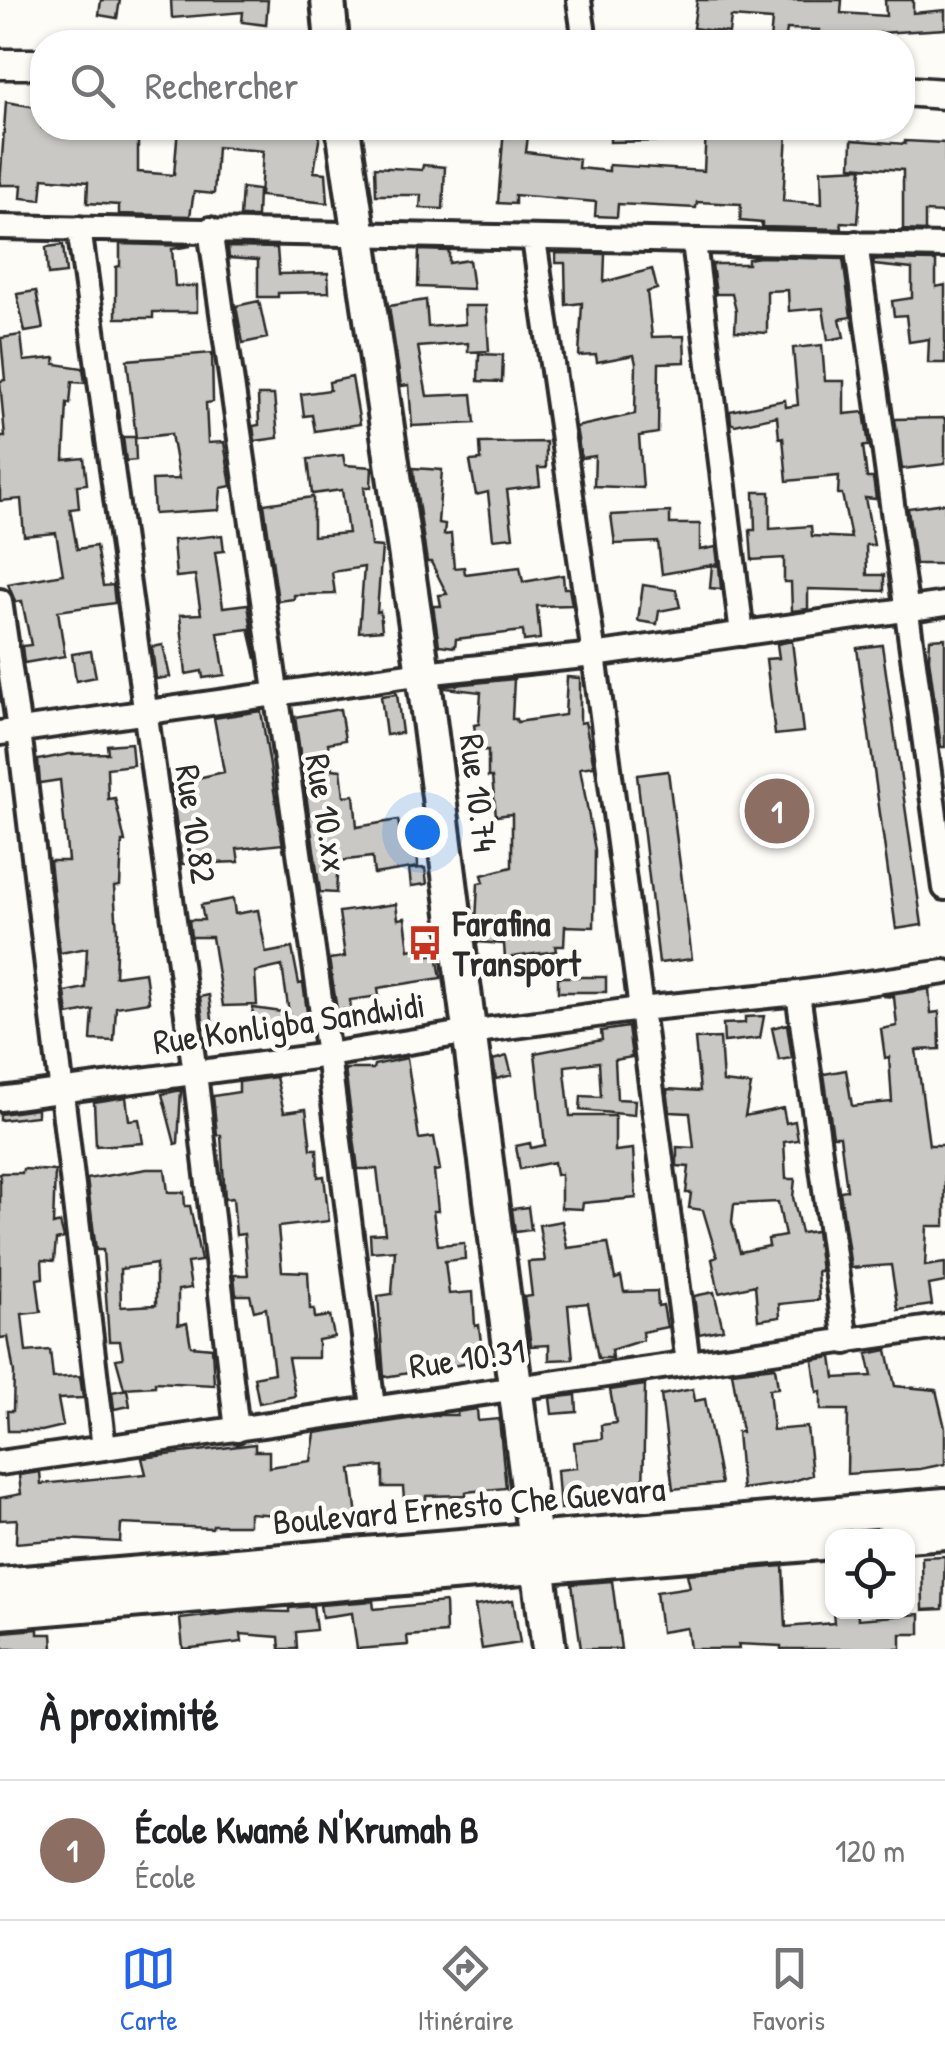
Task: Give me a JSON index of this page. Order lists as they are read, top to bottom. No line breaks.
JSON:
{"streets":{"main road":["Rue 10.74","Boulevard Ernesto Che Guevara"],"street":["Rue 10.xx","Rue 10.82","Rue Konligba Sandwidi","Rue 10.31"]},"crossings":[["Rue 10.74","Rue Konligba Sandwidi"],["Rue 10.74","Rue 10.31"],["Rue 10.74","Boulevard Ernesto Che Guevara"],["Rue 10.xx","Rue Konligba Sandwidi"],["Rue 10.xx","Rue 10.31"],["Rue 10.82","Rue Konligba Sandwidi"],["Rue 10.82","Rue 10.31"]],"places":{"bus stop":["Farafina Transport"]},"page":{"search":"Rechercher","pins":"1","heading":"À proximité","list":[{"mark":"1","name":"École Kwamé N'Krumah B","note":"École","value":"120 m"}],"nav":["Carte","Itinéraire","Favoris"]}}
